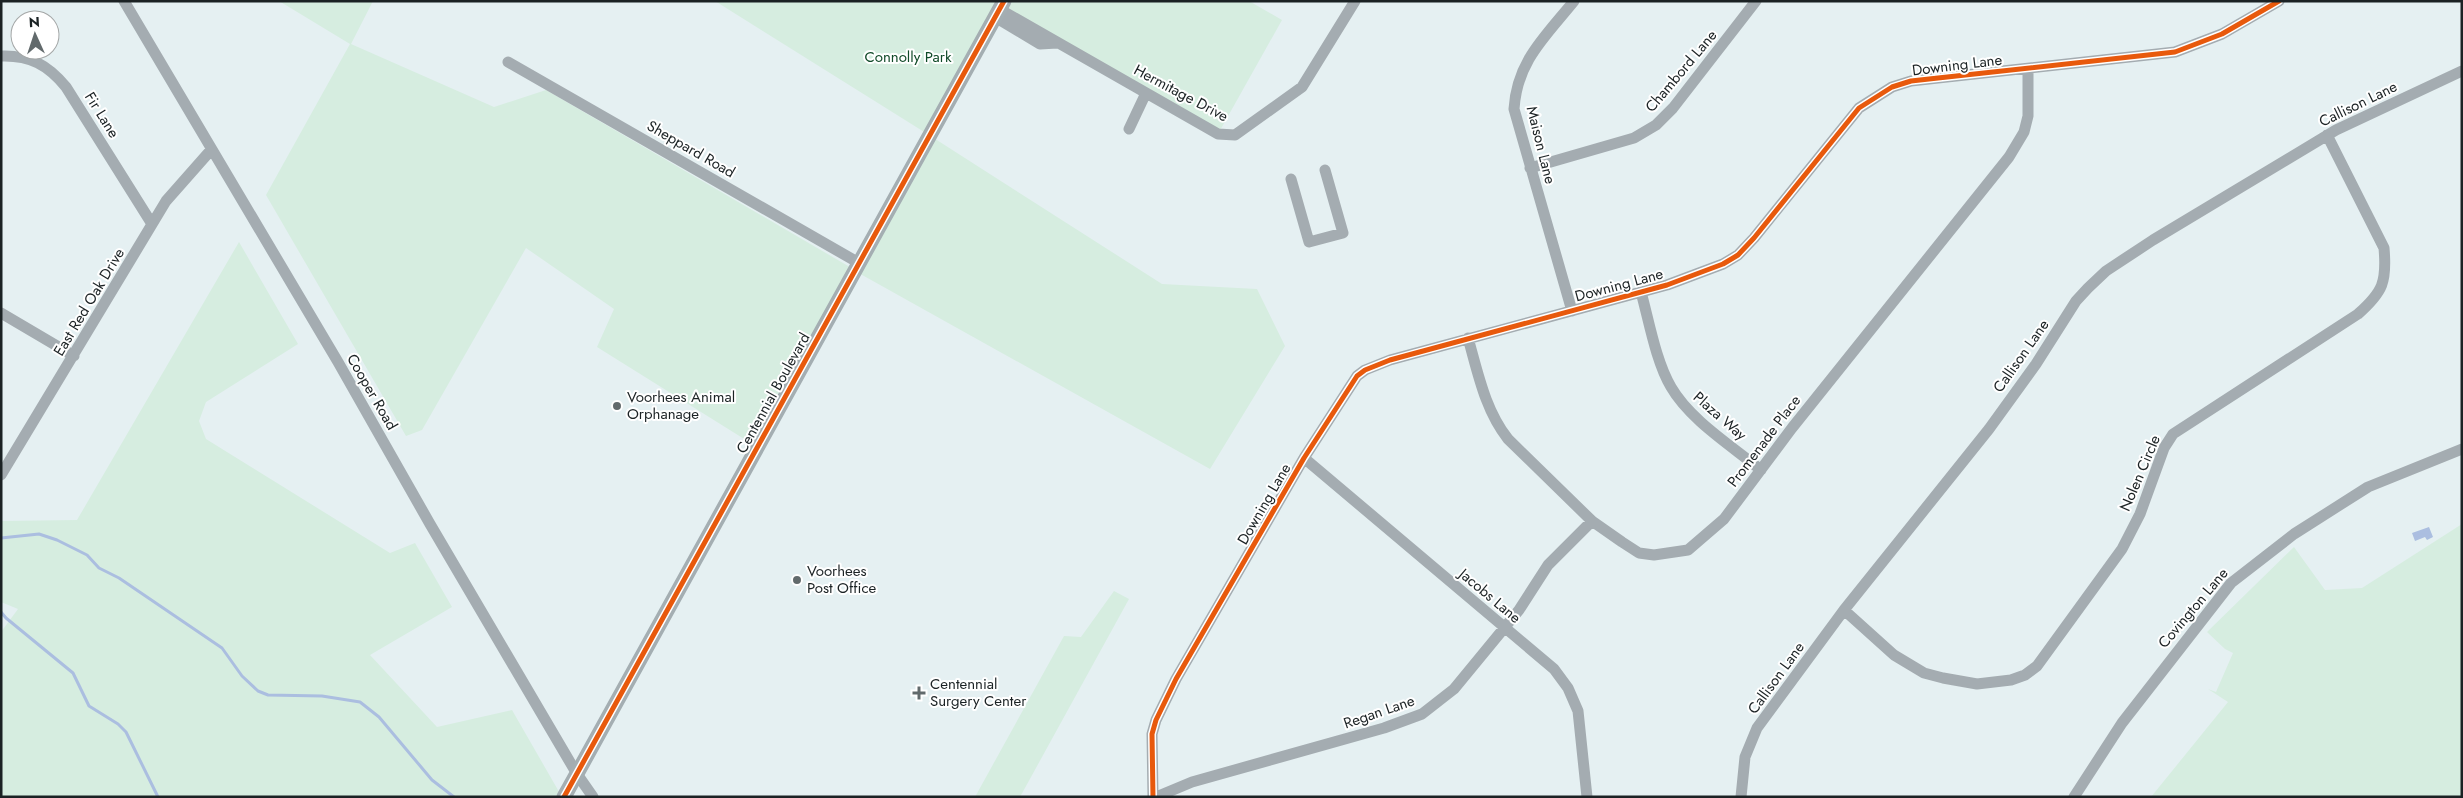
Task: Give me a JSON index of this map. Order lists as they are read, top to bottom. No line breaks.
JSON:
{"streets":{"main road":["Centennial Boulevard"],"street":["Downing Lane","Chambord Lane","Hermitage Drive","Callison Lane","Fir Lane","Maison Lane","Sheppard Road","East Red Oak Drive","Cooper Road","Plaza Way","Promenade Place","Nolen Circle","Jacobs Lane","Covington Lane","Regan Lane"]},"crossings":[["Downing Lane","Maison Lane"],["Downing Lane","Plaza Way"],["Downing Lane","Promenade Place"],["Downing Lane","Jacobs Lane"],["Downing Lane","Regan Lane"],["Chambord Lane","Maison Lane"],["Hermitage Drive","Centennial Boulevard"],["Callison Lane","Nolen Circle"],["Fir Lane","East Red Oak Drive"],["Sheppard Road","Centennial Boulevard"],["East Red Oak Drive","Cooper Road"],["Cooper Road","Centennial Boulevard"],["Plaza Way","Promenade Place"],["Promenade Place","Regan Lane"],["Jacobs Lane","Regan Lane"]],"parks":["Connolly Park"],"places":{"other":["Voorhees Animal Orphanage","Voorhees Post Office"],"health":["Centennial Surgery Center"]},"north":"top"}
